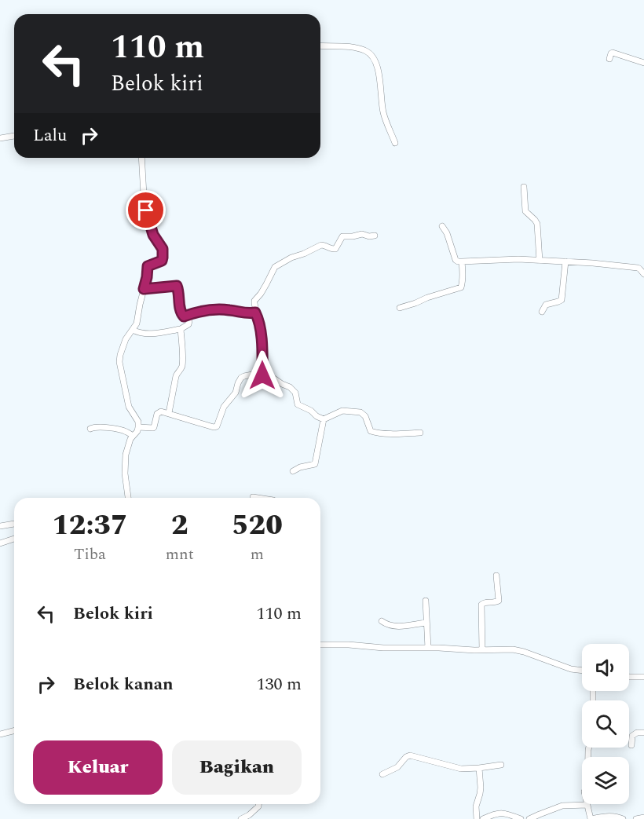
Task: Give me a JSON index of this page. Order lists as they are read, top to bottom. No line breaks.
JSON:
{"page":{"turn":["110 m","Belok kiri"],"then":"Lalu","eta":["12:37","Tiba","2","mnt","520","m"],"list":[{"name":"Belok kiri","value":"110 m"},{"name":"Belok kanan","value":"130 m"}],"buttons":["Keluar","Bagikan"]}}
